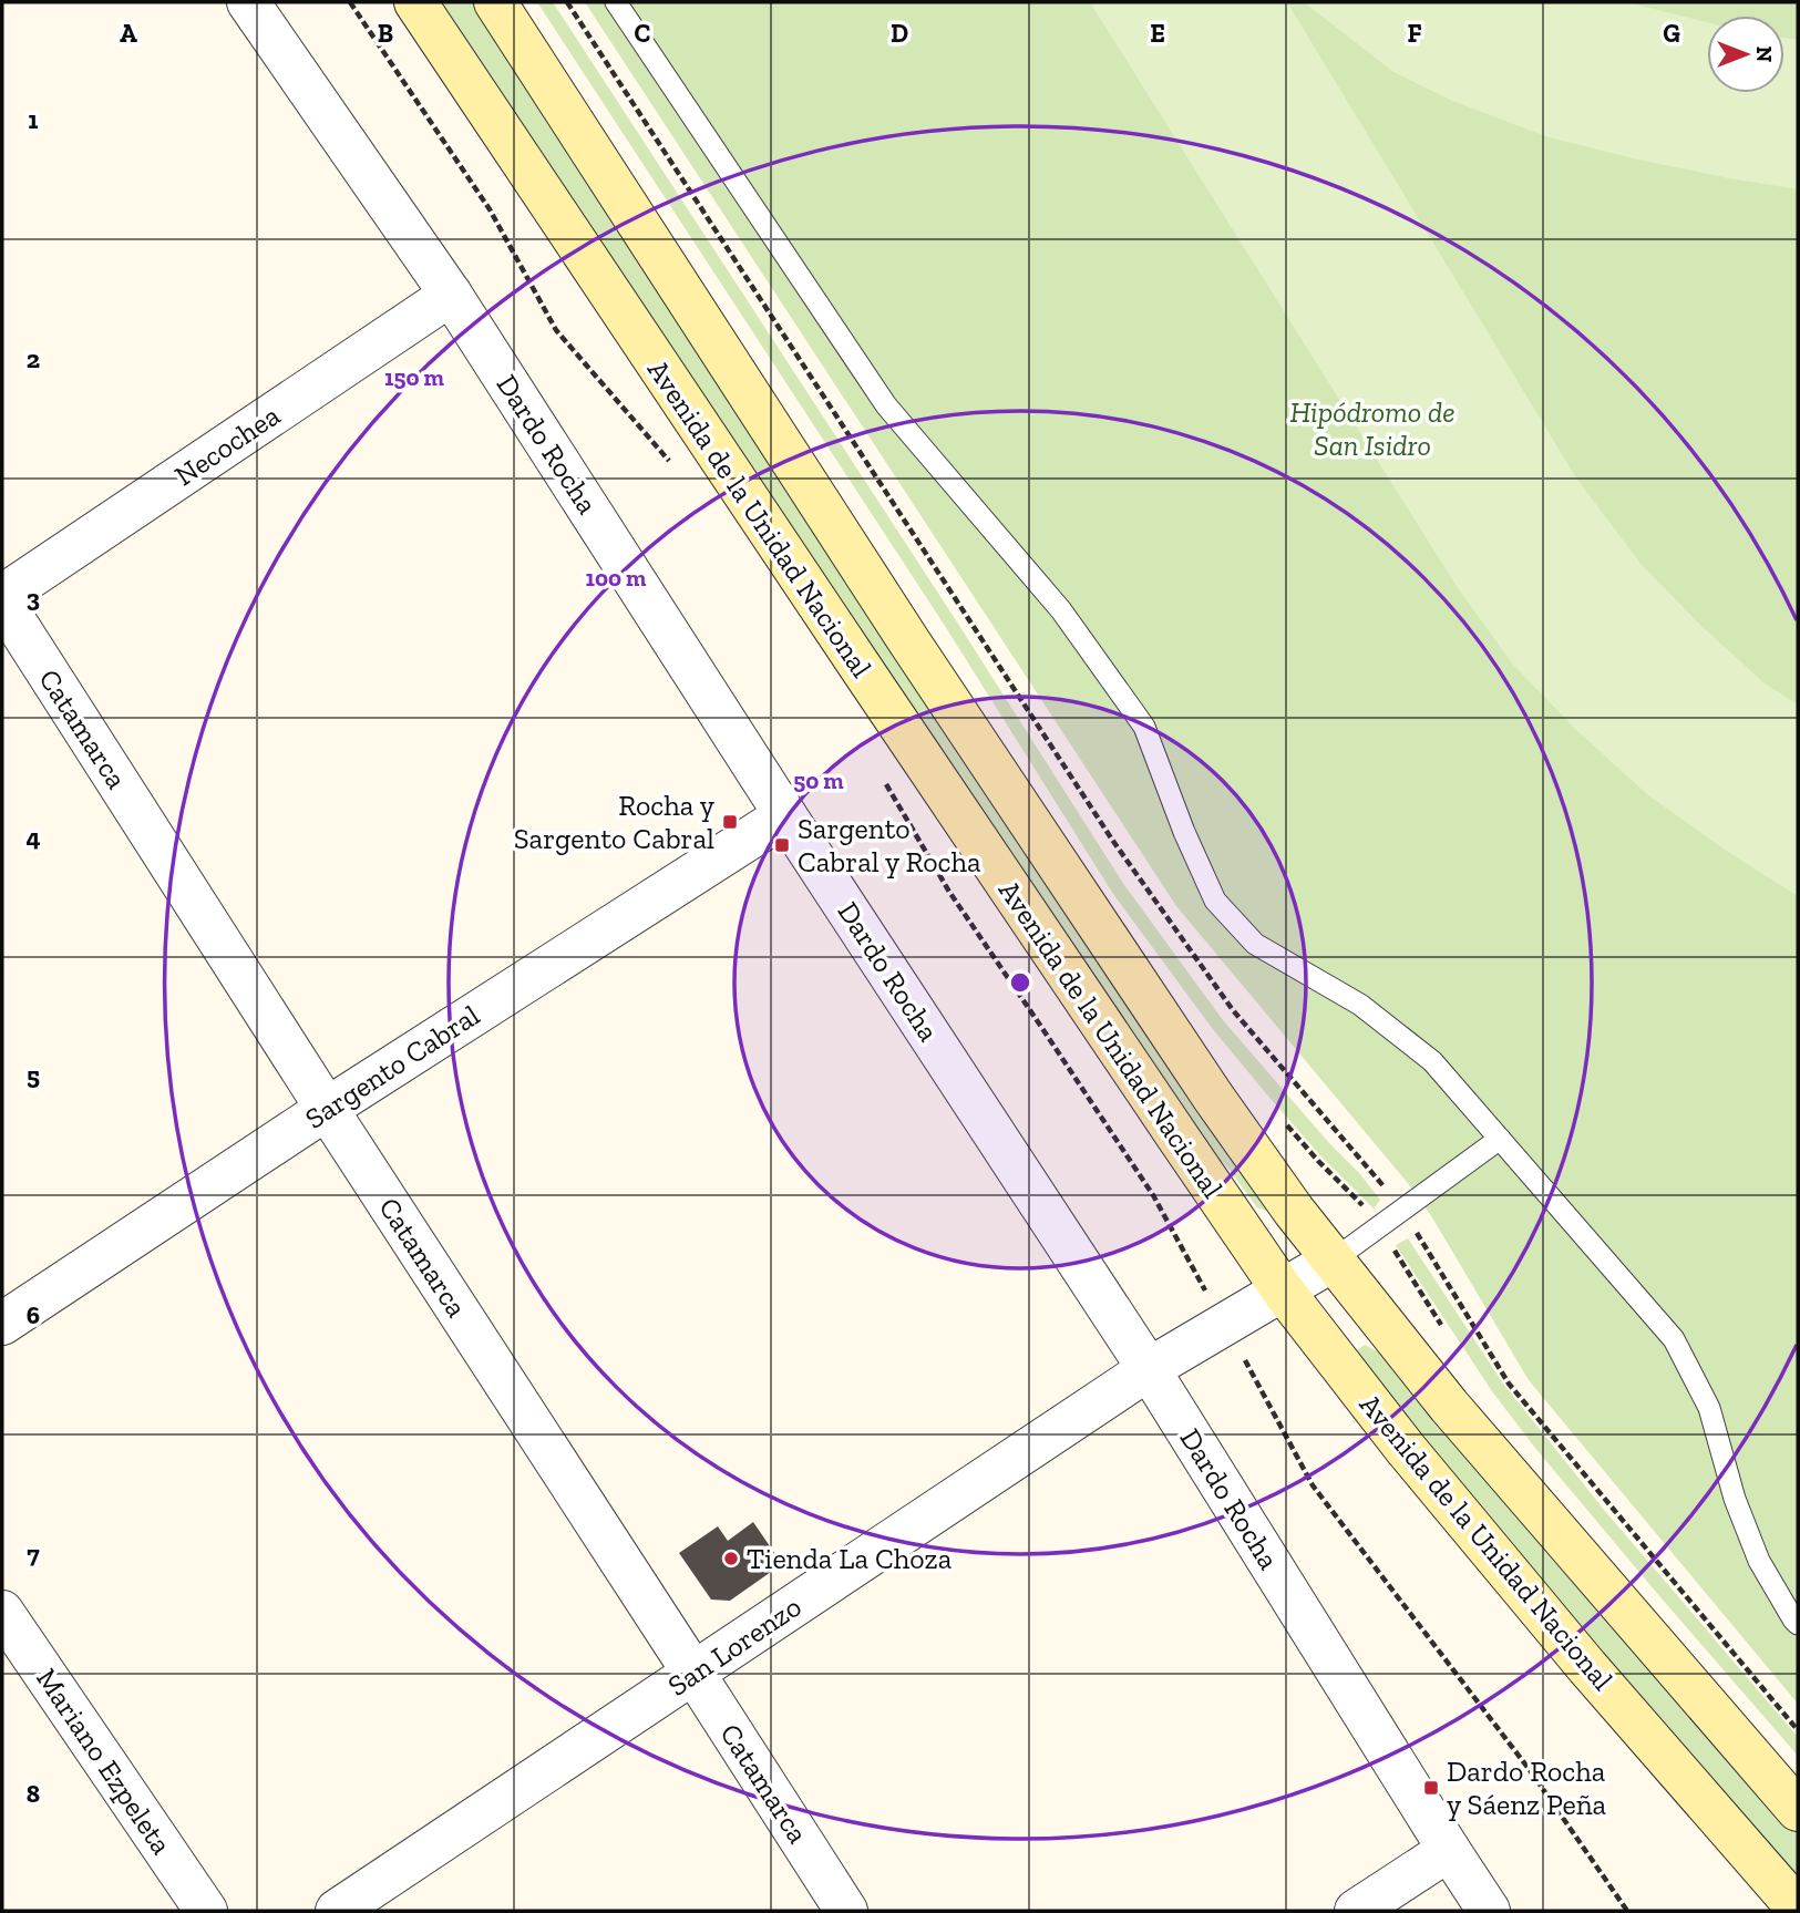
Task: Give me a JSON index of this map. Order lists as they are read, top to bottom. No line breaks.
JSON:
{"streets":{"main road":["Avenida de la Unidad Nacional"],"street":["Dardo Rocha","Necochea","Catamarca","Sargento Cabral","San Lorenzo","Mariano Ezpeleta"]},"crossings":[["Dardo Rocha","Necochea"],["Dardo Rocha","Sargento Cabral"],["Dardo Rocha","San Lorenzo"],["Necochea","Catamarca"],["Avenida de la Unidad Nacional","San Lorenzo"],["Catamarca","Sargento Cabral"],["Catamarca","San Lorenzo"]],"parks":["Hipódromo de San Isidro"],"places":{"transit":["Rocha y Sargento Cabral","Sargento Cabral y Rocha","Dardo Rocha y Sáenz Peña"],"other":["Tienda La Choza"]},"north":"right","grid":{"columns":["A","B","C","D","E","F","G"],"rows":["1","2","3","4","5","6","7","8"]},"rings":["150 m","100 m","50 m"]}
